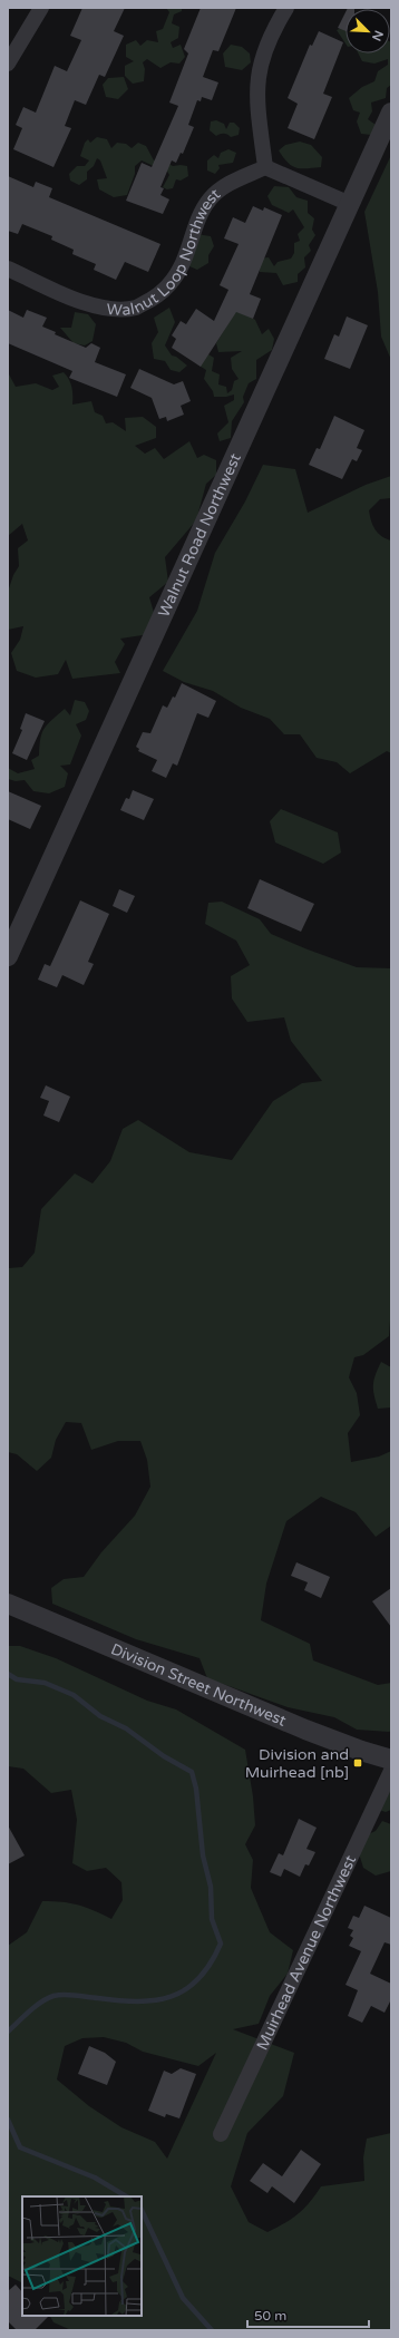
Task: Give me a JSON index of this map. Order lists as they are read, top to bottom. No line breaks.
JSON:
{"streets":{"street":["Walnut Loop Northwest","Walnut Road Northwest","Division Street Northwest","Muirhead Avenue Northwest"]},"places":{"transit":["Division and Muirhead [nb]"]},"scale_bar":"50 m","north":"bottom right"}
